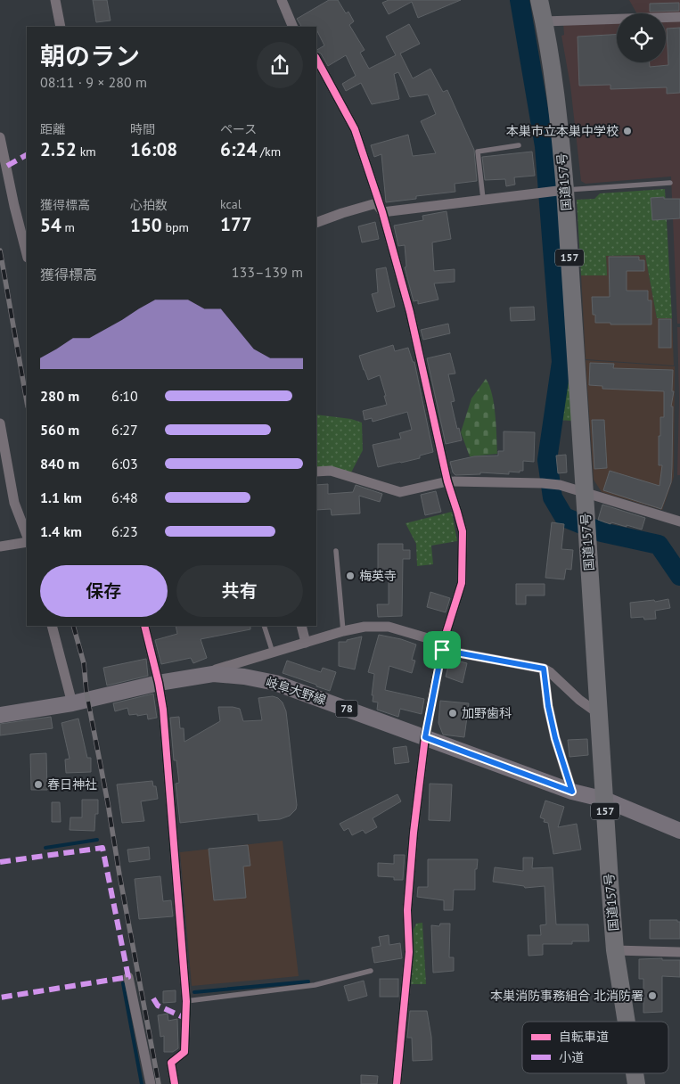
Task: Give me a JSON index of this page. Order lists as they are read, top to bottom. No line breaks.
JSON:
{"streets":{"highway":["国道157号","157"],"main road":["岐阜大野線","78"]},"crossings":[["国道157号","岐阜大野線"]],"places":["本巣市立本巣中学校","梅英寺","加野歯科","春日神社","本巣消防事務組合 北消防署"],"legend":["自転車道","小道"],"page":{"heading":["朝のラン","08:11 · 9 × 280 m"],"stats":[["距離","2.52 km"],["時間","16:08"],["ペース","6:24 /km"],["獲得標高","54 m"],["心拍数","150 bpm"],["kcal","177"]],"chart":["獲得標高","133–139 m"],"list":[{"name":"280 m","note":"6:10"},{"name":"560 m","note":"6:27"},{"name":"840 m","note":"6:03"},{"name":"1.1 km","note":"6:48"},{"name":"1.4 km","note":"6:23"}],"buttons":["保存","共有"]}}
